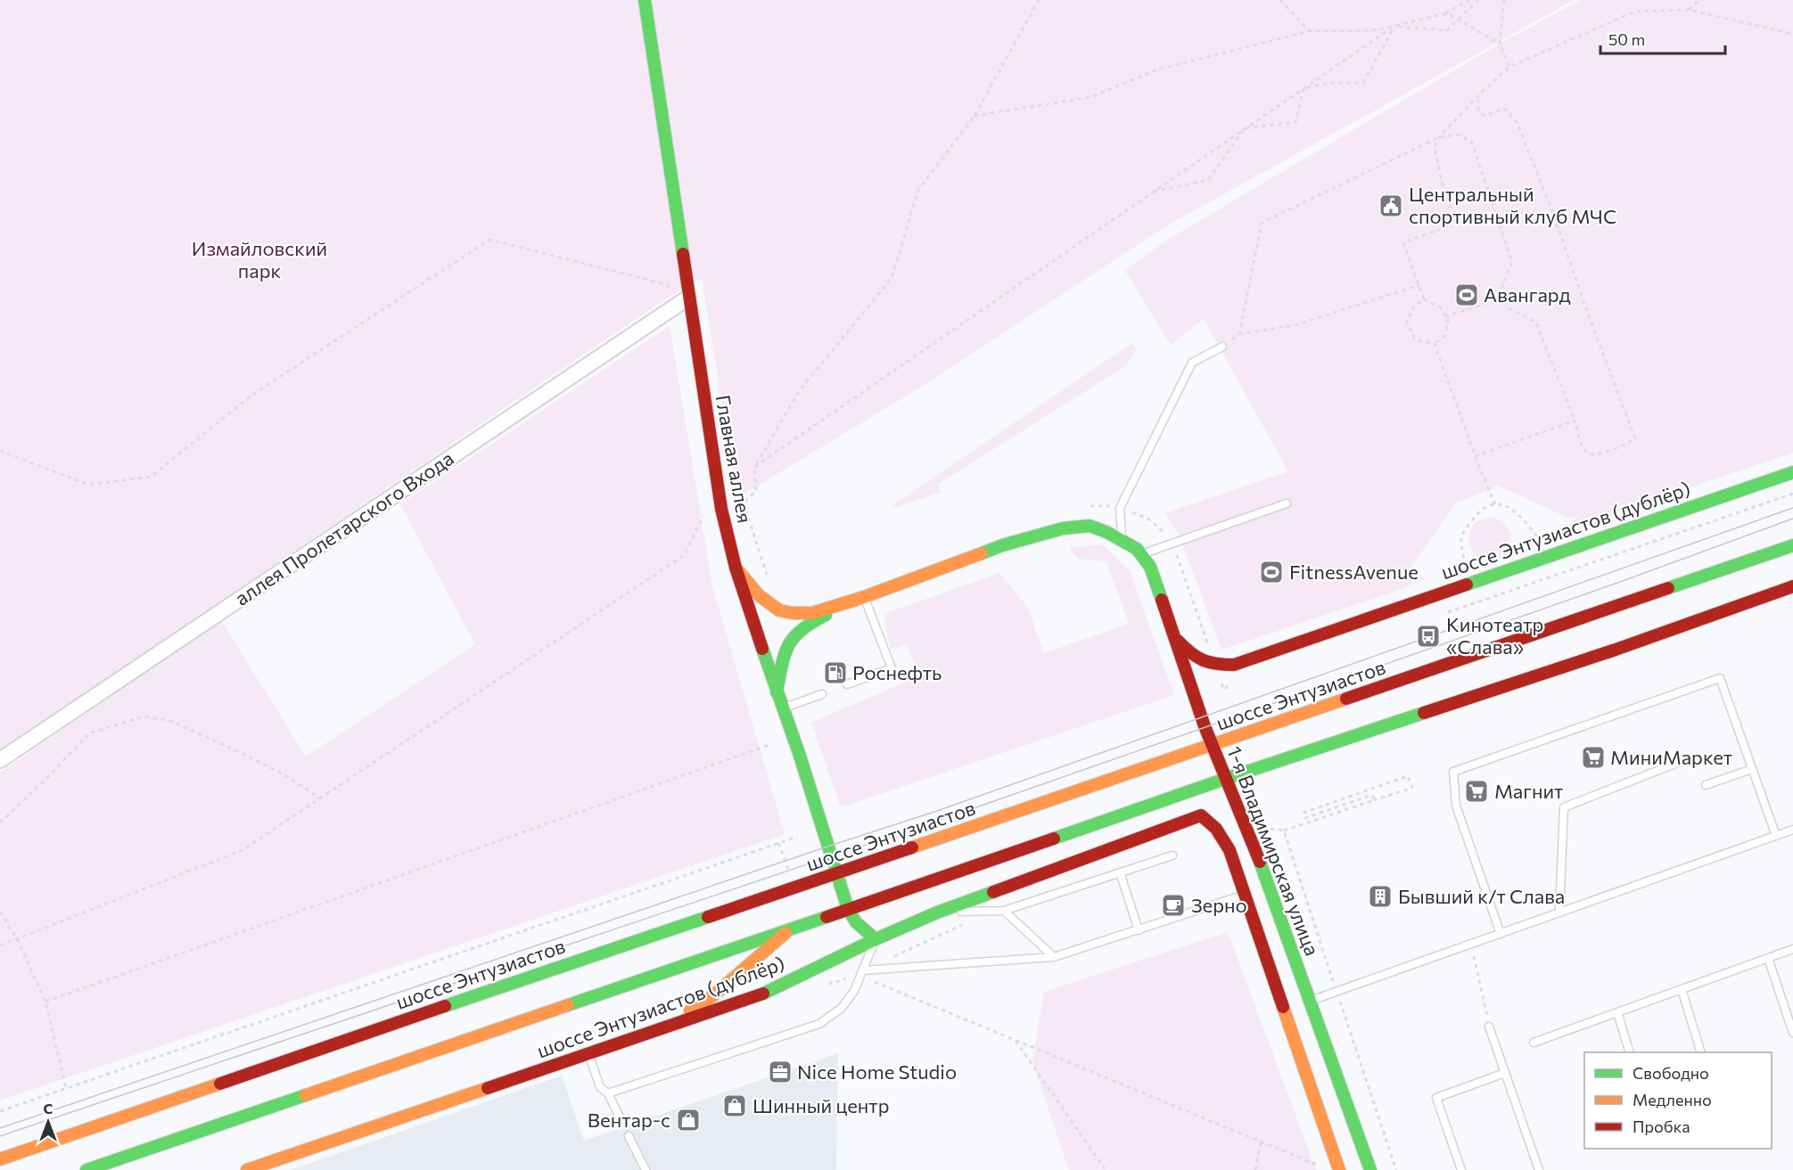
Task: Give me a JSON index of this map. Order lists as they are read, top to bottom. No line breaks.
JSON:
{"streets":{"main road":["Главная аллея","шоссе Энтузиастов (дублёр)","шоссе Энтузиастов","1-я Владимирская улица"],"street":["аллея Пролетарского Входа"]},"crossings":[["Главная аллея","аллея Пролетарского Входа"],["Главная аллея","шоссе Энтузиастов"],["Главная аллея","1-я Владимирская улица"],["шоссе Энтузиастов (дублёр)","1-я Владимирская улица"],["шоссе Энтузиастов","1-я Владимирская улица"]],"parks":["Измайловский парк"],"places":{"public building":["Центральный спортивный клуб МЧС"],"sports":["Авангард","FitnessAvenue"],"bus stop":["Кинотеатр «Слава»"],"fuel station":["Роснефть"],"supermarket":["МиниМаркет","Магнит"],"building":["Бывший к/т Слава"],"cafe":["Зерно"],"office":["Nice Home Studio"],"shop":["Шинный центр","Вентар-с"]},"legend":["Свободно","Медленно","Пробка"],"scale_bar":"50 m","north":"top"}
